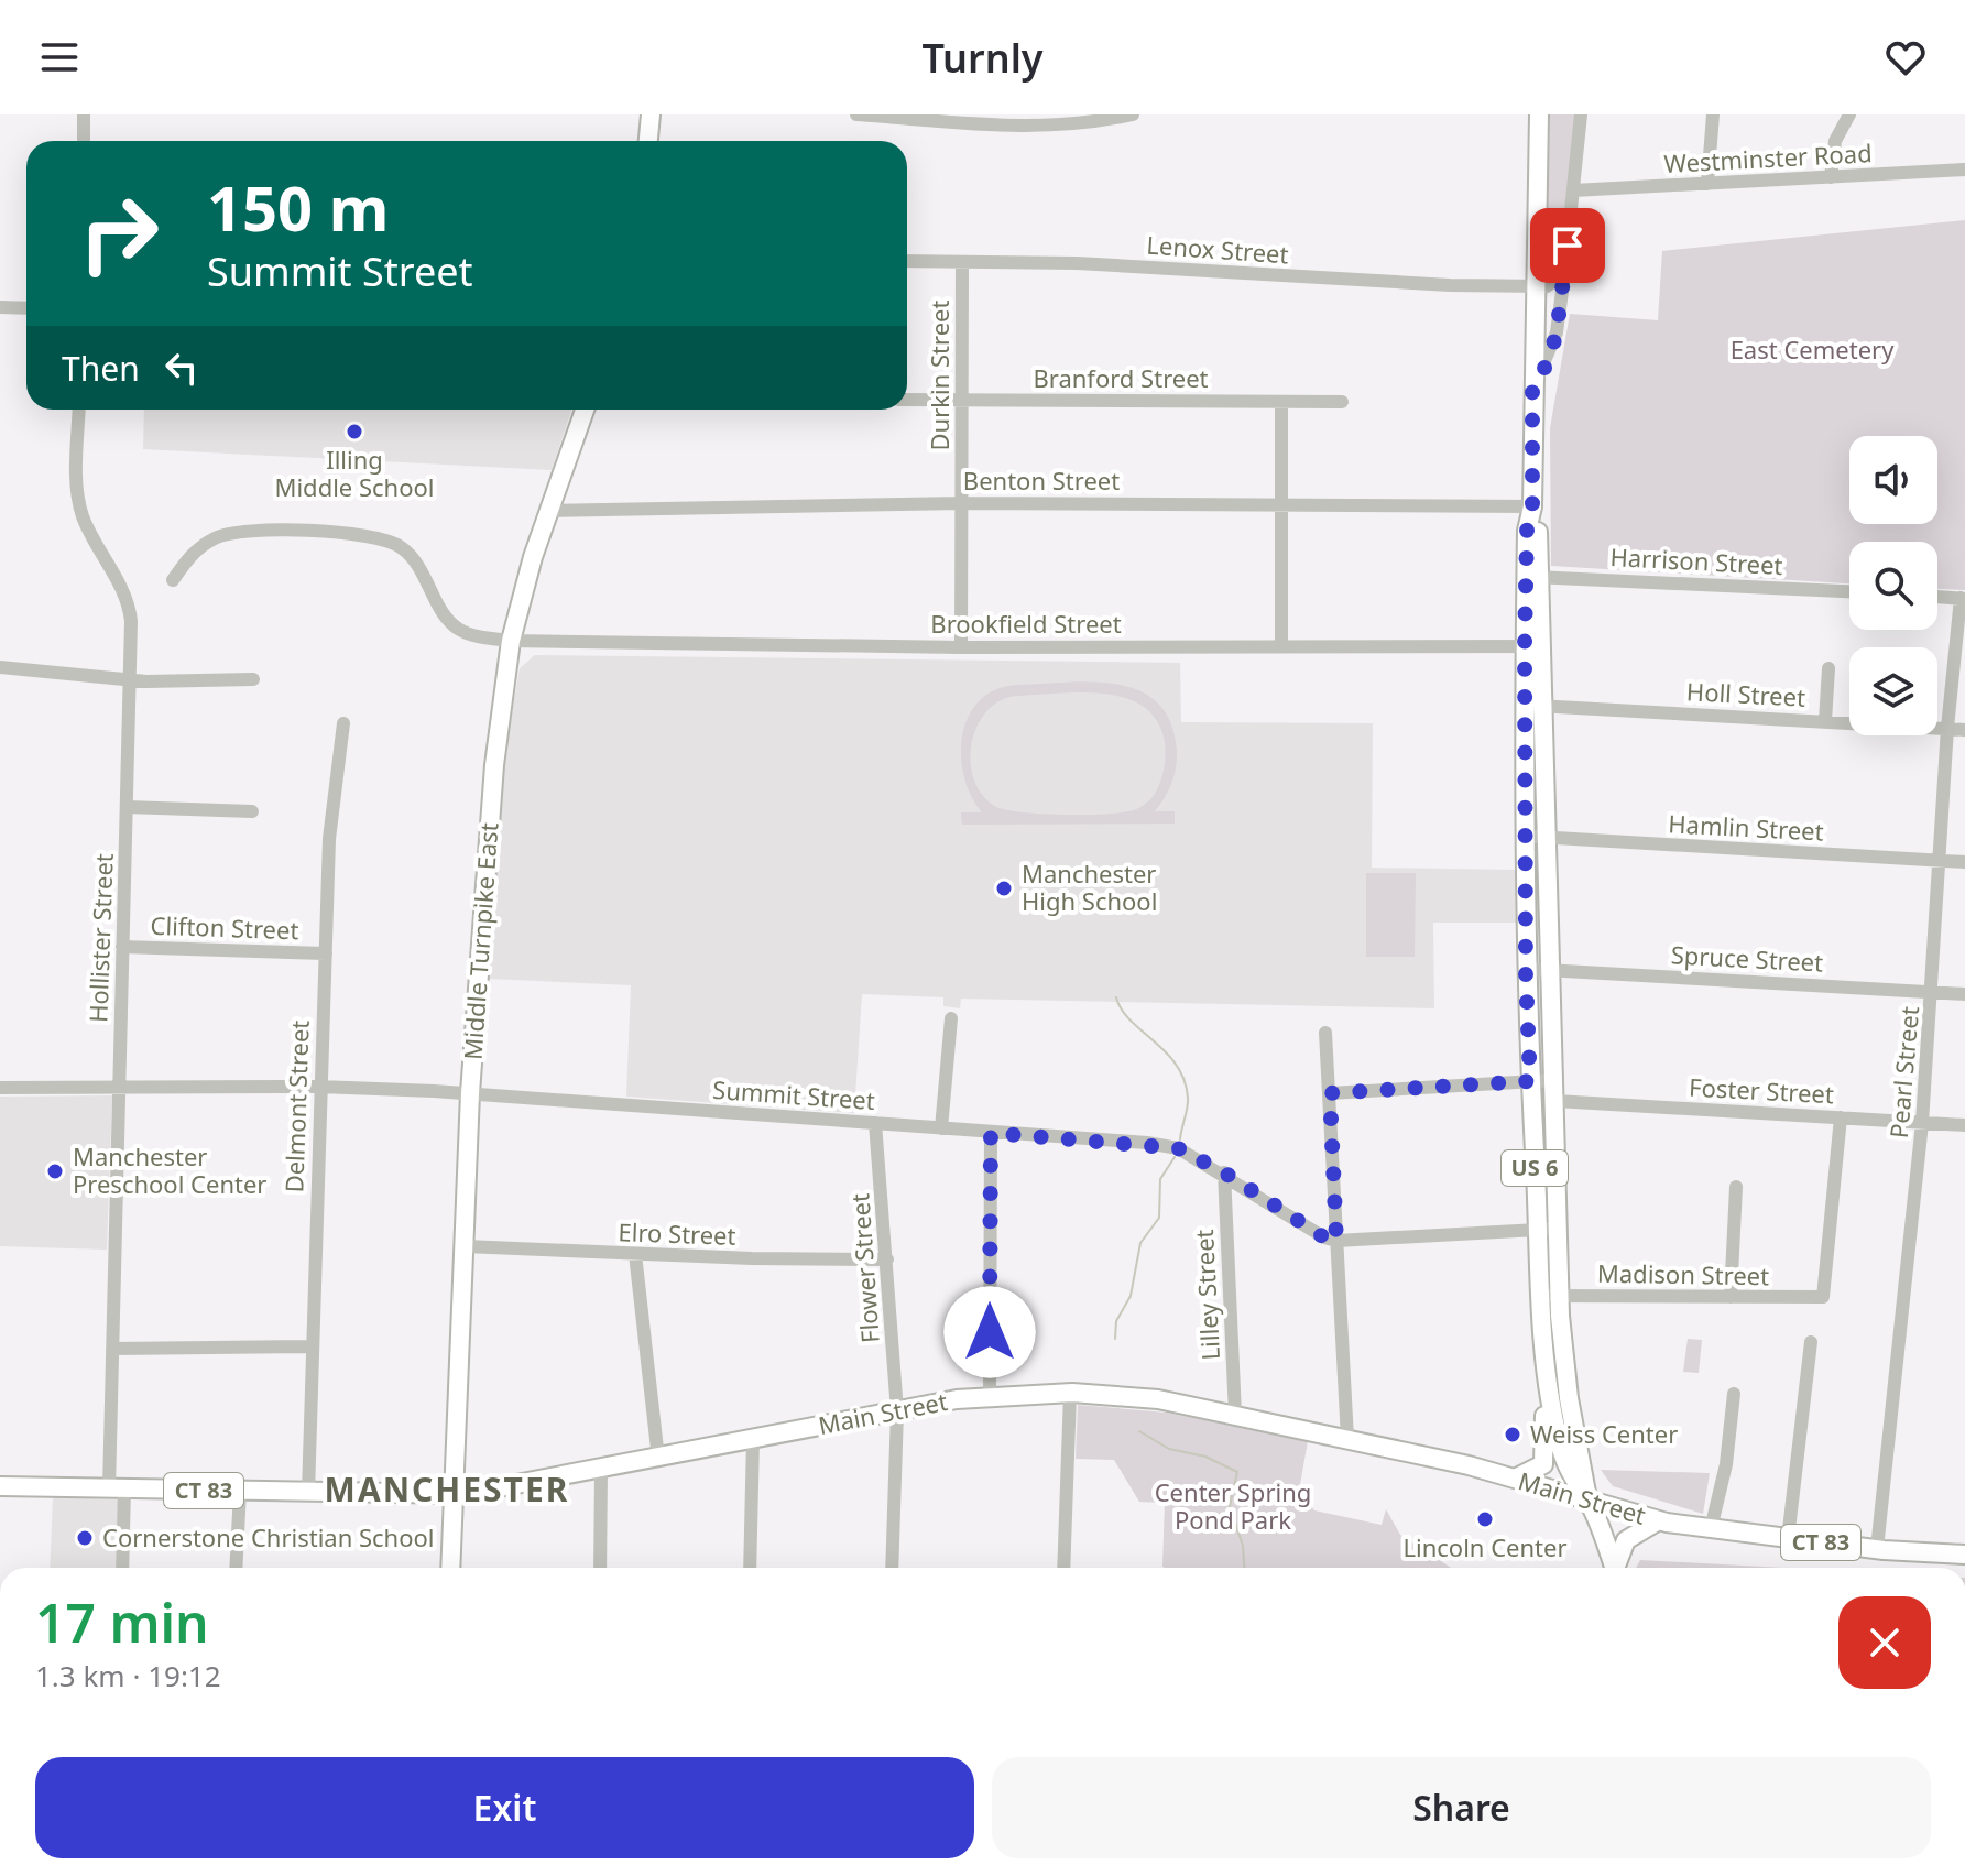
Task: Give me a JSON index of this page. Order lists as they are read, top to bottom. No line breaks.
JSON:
{"streets":{"main road":["Middle Turnpike East","US 6","Main Street","CT 83"],"street":["Westminster Road","Lenox Street","Durkin Street","Branford Street","Benton Street","Harrison Street","Brookfield Street","Holl Street","Hamlin Street","Clifton Street","Hollister Street","Spruce Street","Pearl Street","Foster Street","Summit Street","Delmont Street","Elro Street","Flower Street","Madison Street","Lilley Street"]},"crossings":[["Lenox Street","Durkin Street"],["Lenox Street","US 6"],["Durkin Street","Branford Street"],["Durkin Street","Benton Street"],["Durkin Street","Brookfield Street"],["Benton Street","Middle Turnpike East"],["Benton Street","US 6"],["Harrison Street","US 6"],["Brookfield Street","Middle Turnpike East"],["Brookfield Street","US 6"],["Holl Street","Pearl Street"],["Holl Street","US 6"],["Hamlin Street","Pearl Street"],["Hamlin Street","US 6"],["Clifton Street","Hollister Street"],["Clifton Street","Delmont Street"],["Hollister Street","Summit Street"],["Hollister Street","Main Street"],["Middle Turnpike East","Summit Street"],["Middle Turnpike East","Elro Street"],["Middle Turnpike East","Main Street"],["Spruce Street","Pearl Street"],["Spruce Street","US 6"],["Pearl Street","Foster Street"],["Pearl Street","Main Street"],["Foster Street","US 6"],["Foster Street","Madison Street"],["Summit Street","Delmont Street"],["Summit Street","Flower Street"],["Summit Street","Lilley Street"],["Delmont Street","Main Street"],["US 6","Madison Street"],["US 6","Main Street"],["Elro Street","Flower Street"],["Flower Street","Main Street"],["Lilley Street","Main Street"]],"districts":["MANCHESTER"],"parks":["East Cemetery","Center Spring Pond Park"],"places":["Illing Middle School","Manchester High School","Manchester Preschool Center","Weiss Center","Lincoln Center","Cornerstone Christian School"],"page":{"header":"Turnly","turn":["150 m","Summit Street"],"then":"Then","heading":["17 min","1.3 km · 19:12"],"buttons":["Exit","Share"]}}
